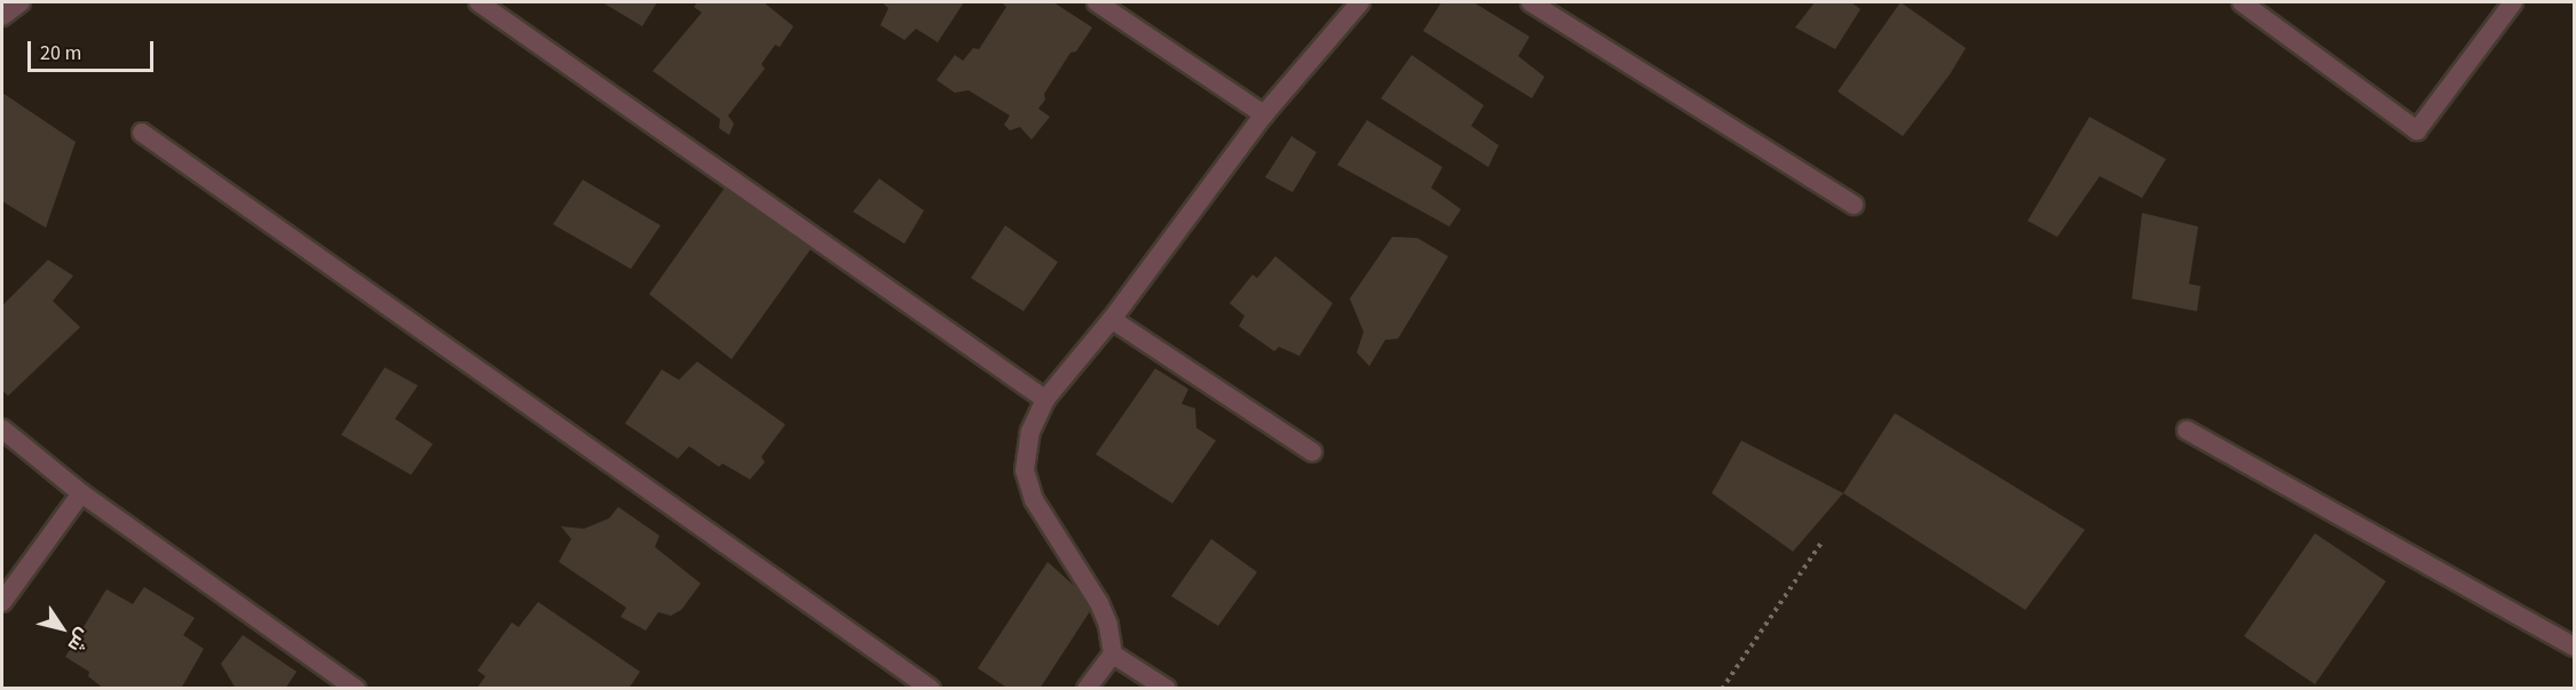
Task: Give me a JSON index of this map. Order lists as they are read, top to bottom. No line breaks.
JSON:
{"scale_bar":"20 m","north":"bottom right"}
